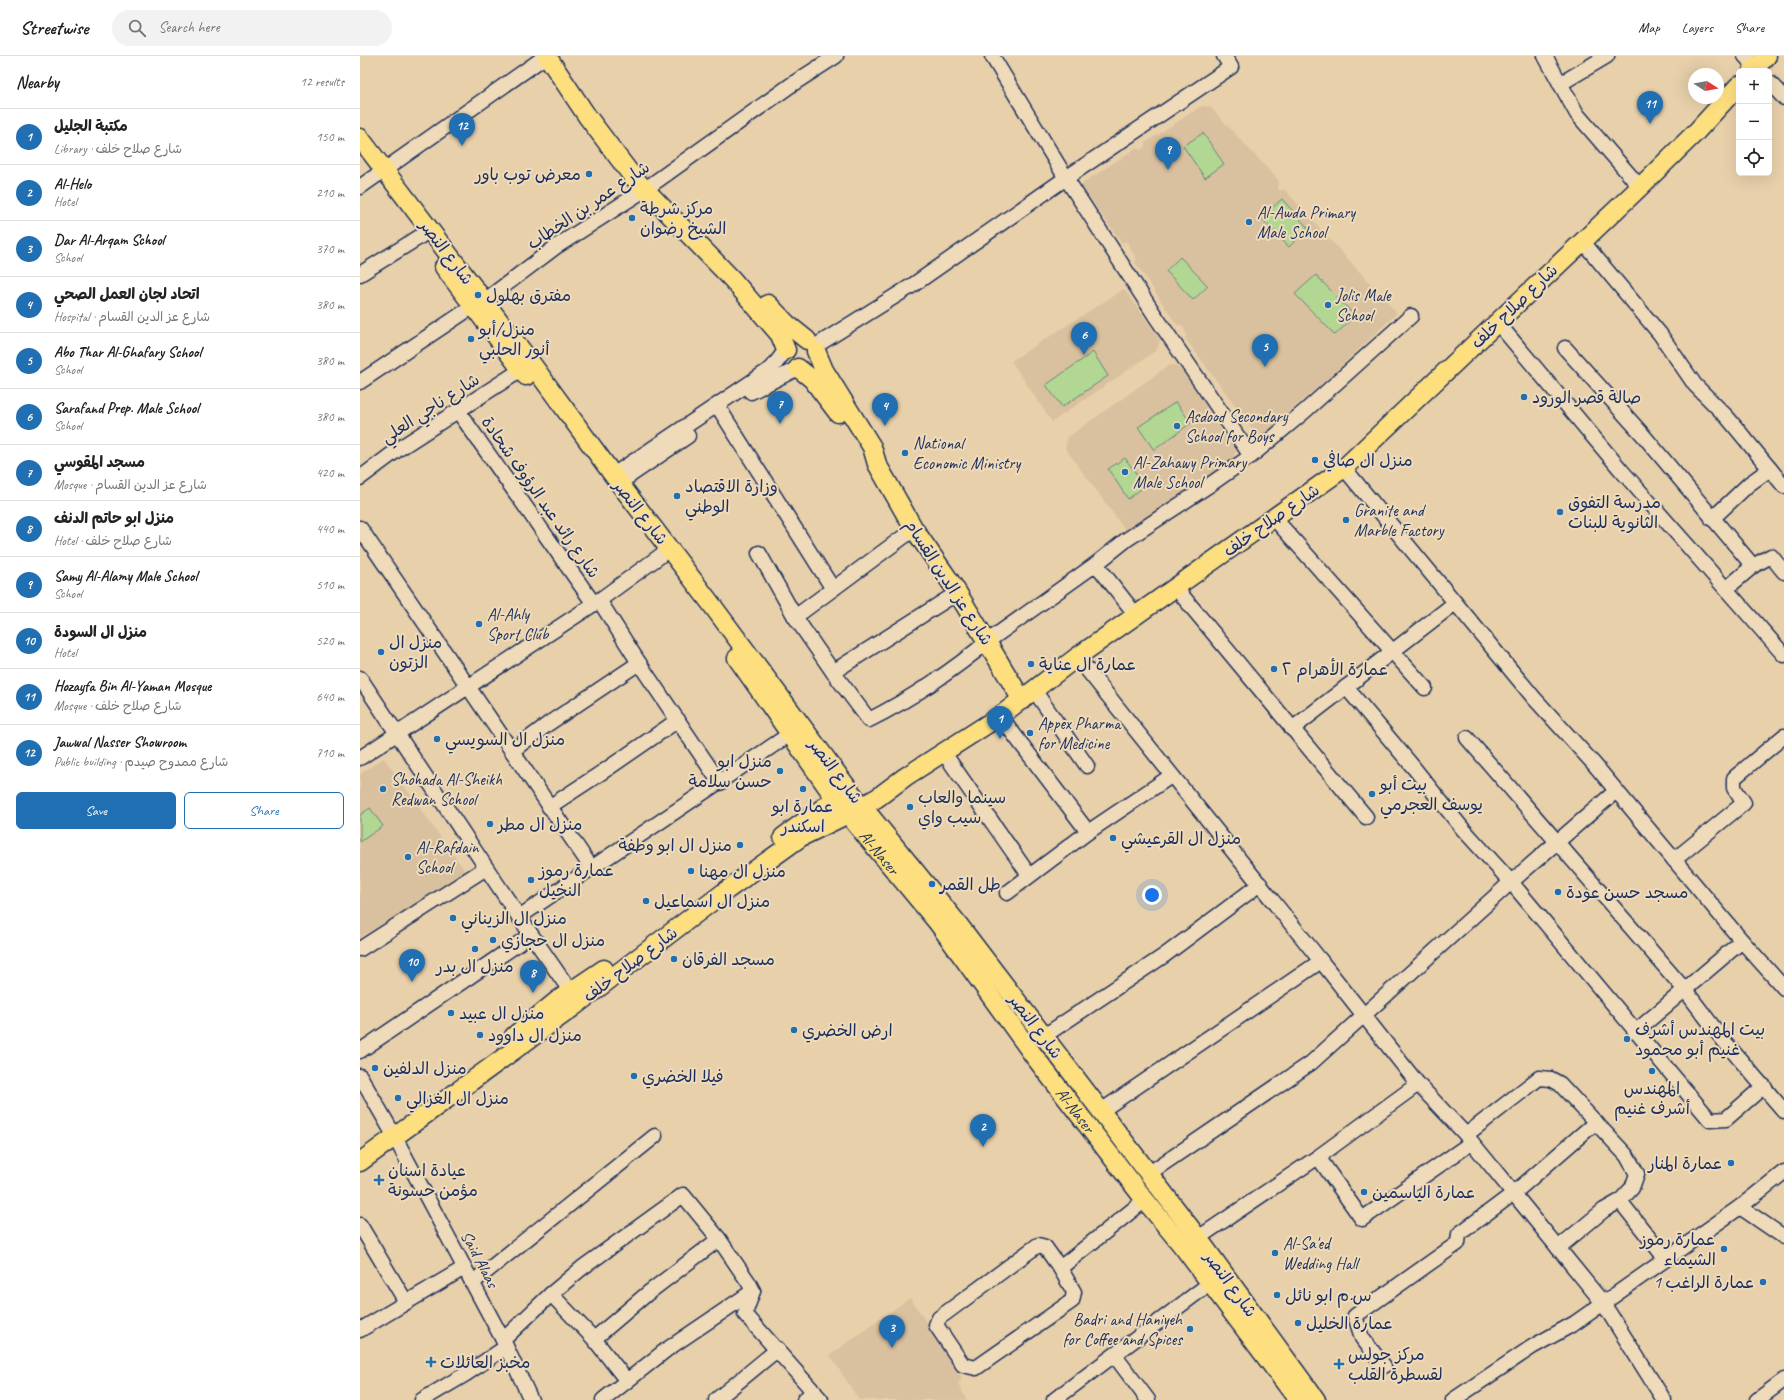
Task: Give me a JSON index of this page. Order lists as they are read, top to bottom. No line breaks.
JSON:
{"streets":{"main road":["شارع النصر","شارع صلاح خلف","شارع عز الدين القسام","Al-Naser"],"street":["شارع عمر بن الخطاب","شارع ناجي العلي","شارع رائد عبد الرؤوف شحادة","Said Alaas"]},"crossings":[["شارع عمر بن الخطاب","شارع النصر"],["شارع عمر بن الخطاب","شارع عز الدين القسام"],["شارع النصر","شارع صلاح خلف"],["شارع النصر","شارع ناجي العلي"],["شارع النصر","Al-Naser"],["شارع صلاح خلف","شارع عز الدين القسام"],["شارع صلاح خلف","Al-Naser"],["شارع صلاح خلف","Said Alaas"],["شارع ناجي العلي","شارع رائد عبد الرؤوف شحادة"]],"places":{"other":["معرض توب باور","مركز شرطة الشيخ رضوان","Al-Awda Primary Male School","مفترق بهلول","Jolis Male School","منزل/أبو أنور الحلبي","صالة قصر الورود","Asdood Secondary School for Boys","National Economic Ministry","منزل ال صافي","Al-Zahawy Primary Male School","وزارة الاقتصاد الوطني","مدرسة التفوق الثانوية للبنات","Granite and Marble Factory","Al-Ahly Sport Club","منزل ال الزتون","عمارة ال عناية","عمارة الأهرام ٢","Appex Pharma for Medicine","منزل ال السويسي","منزل ابو حسن سلامة","Shohada Al-Sheikh Redwan School","عمارة ابو اسكندر","بيت أبو يوسف العجرمي","سينما والعاب سيب واي","منزل ال مطر","منزل ال القرعيشي","منزل ال ابو وطفة","Al-Rafdain School","منزل ال مهنا","عمارة رموز النخيل","طل القمر","مسجد حسن عودة","منزل ال اسماعيل","منزل ال الزيناني","منزل ال حجازي","منزل ال بدر","مسجد الفرقان","منزل ال عبيد","ارض الخضري","منزل ال داوود","بيت المهندس أشرف غنيم أبو محمود","منزل الدلفين","المهندس أشرف غنيم","فيلا الخضري","منزل ال الغزالي","عمارة المنار","عمارة الياسمين","عمارة رموز الشيماء","Al-Sa'ed Wedding Hall","عمارة الراغب 1","س.م ابو نائل","عمارة الخليل","Badri and Haniyeh for Coffee and Spices"],"health":["عيادة اسنان مؤمن حسونة","مخبز العائلات","مركز جولس لقسطرة القلب"]},"north":"right","page":{"header":"Streetwise","search":"Search here","nav":["Map","Layers","Share"],"heading":["Nearby","12 results"],"map_buttons":["+","−"],"pins":["11","12","9","6","5","7","4","1","10","8","2","3"],"list":[{"mark":"1","name":"مكتبة الجليل","note":"Library · شارع صلاح خلف","value":"150 m"},{"mark":"2","name":"Al-Helo","note":"Hotel","value":"210 m"},{"mark":"3","name":"Dar Al-Arqam School","note":"School","value":"370 m"},{"mark":"4","name":"اتحاد لجان العمل الصحي","note":"Hospital · شارع عز الدين القسام","value":"380 m"},{"mark":"5","name":"Abo Thar Al-Ghafary School","note":"School","value":"380 m"},{"mark":"6","name":"Sarafand Prep. Male School","note":"School","value":"380 m"},{"mark":"7","name":"مسجد المقوسي","note":"Mosque · شارع عز الدين القسام","value":"420 m"},{"mark":"8","name":"منزل ابو حاتم الدنف","note":"Hotel · شارع صلاح خلف","value":"440 m"},{"mark":"9","name":"Samy Al-Alamy Male School","note":"School","value":"510 m"},{"mark":"10","name":"منزل ال السودة","note":"Hotel","value":"520 m"},{"mark":"11","name":"Hozayfa Bin Al-Yaman Mosque","note":"Mosque · شارع صلاح خلف","value":"640 m"},{"mark":"12","name":"Jawwal Nasser Showroom","note":"Public building · شارع ممدوح صيدم","value":"710 m"}],"buttons":["Save","Share"]}}
